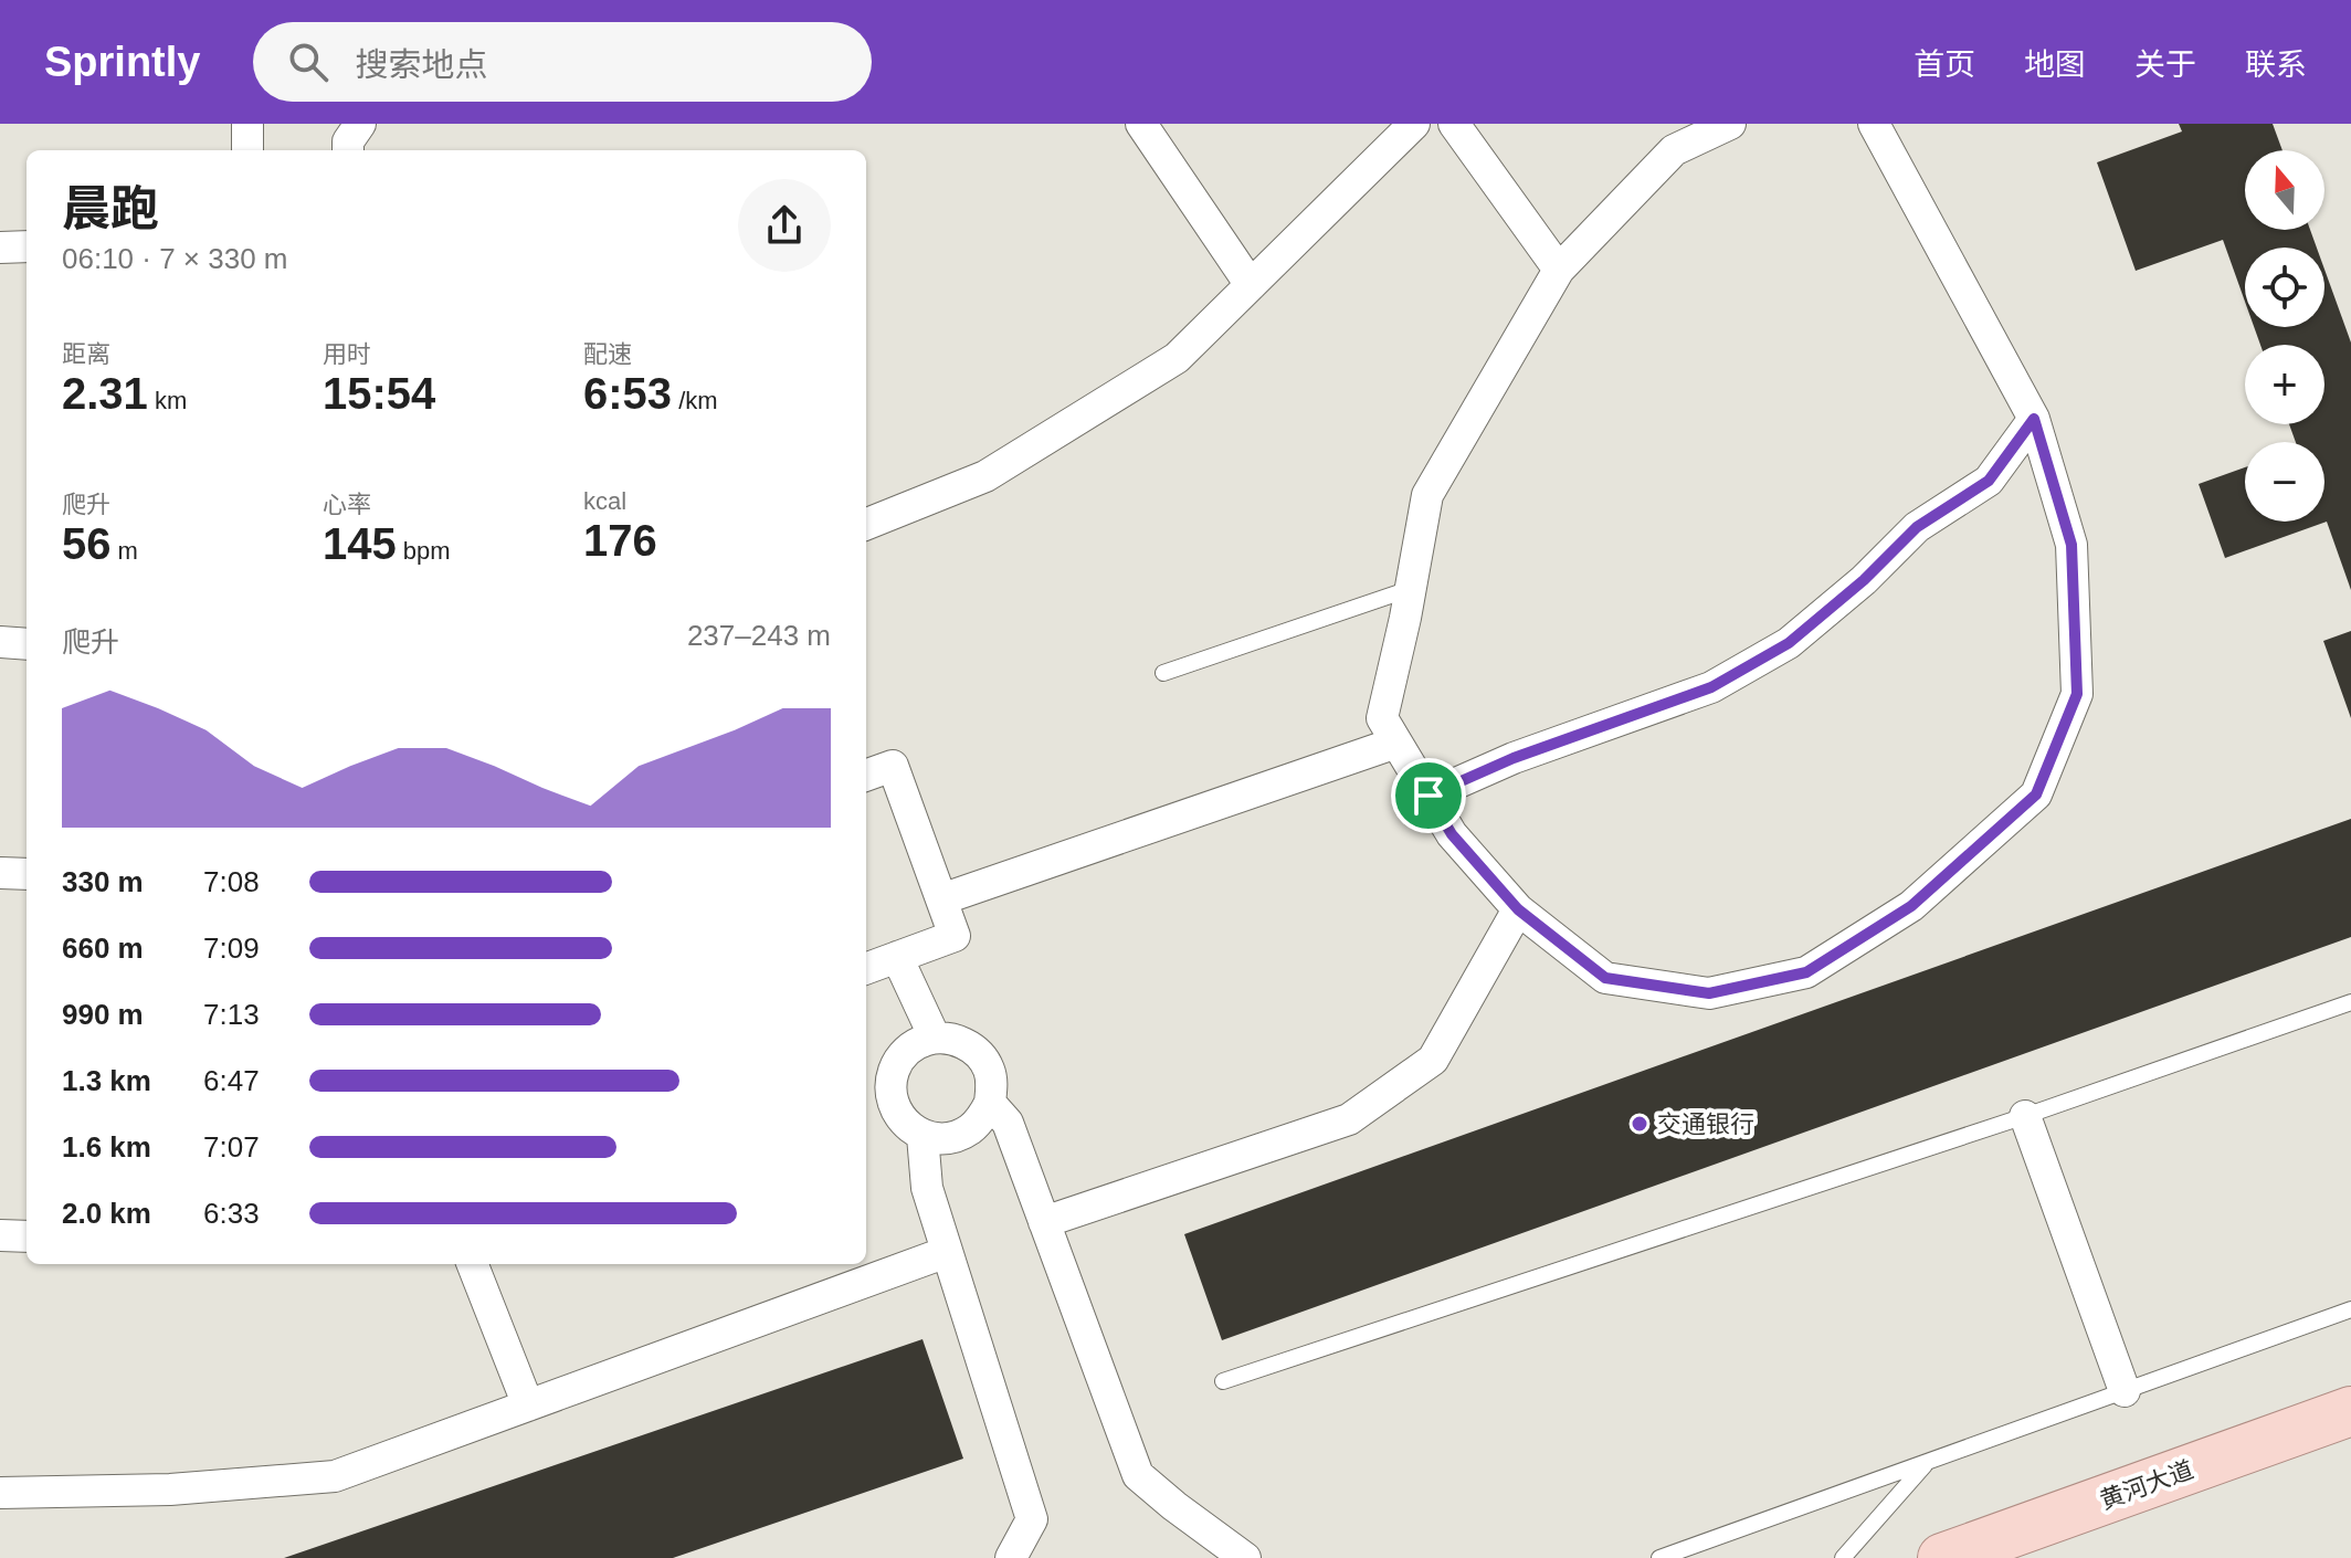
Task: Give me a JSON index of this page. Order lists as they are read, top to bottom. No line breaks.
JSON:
{"streets":{"main road":["黄河大道"]},"places":["交通银行"],"north":"top","page":{"header":"Sprintly","search":"搜索地点","nav":["首页","地图","关于","联系"],"map_buttons":["+","−"],"heading":["晨跑","06:10 · 7 × 330 m"],"stats":[["距离","2.31 km"],["用时","15:54"],["配速","6:53 /km"],["爬升","56 m"],["心率","145 bpm"],["kcal","176"]],"chart":["爬升","237–243 m"],"list":[{"name":"330 m","note":"7:08"},{"name":"660 m","note":"7:09"},{"name":"990 m","note":"7:13"},{"name":"1.3 km","note":"6:47"},{"name":"1.6 km","note":"7:07"},{"name":"2.0 km","note":"6:33"}]}}
